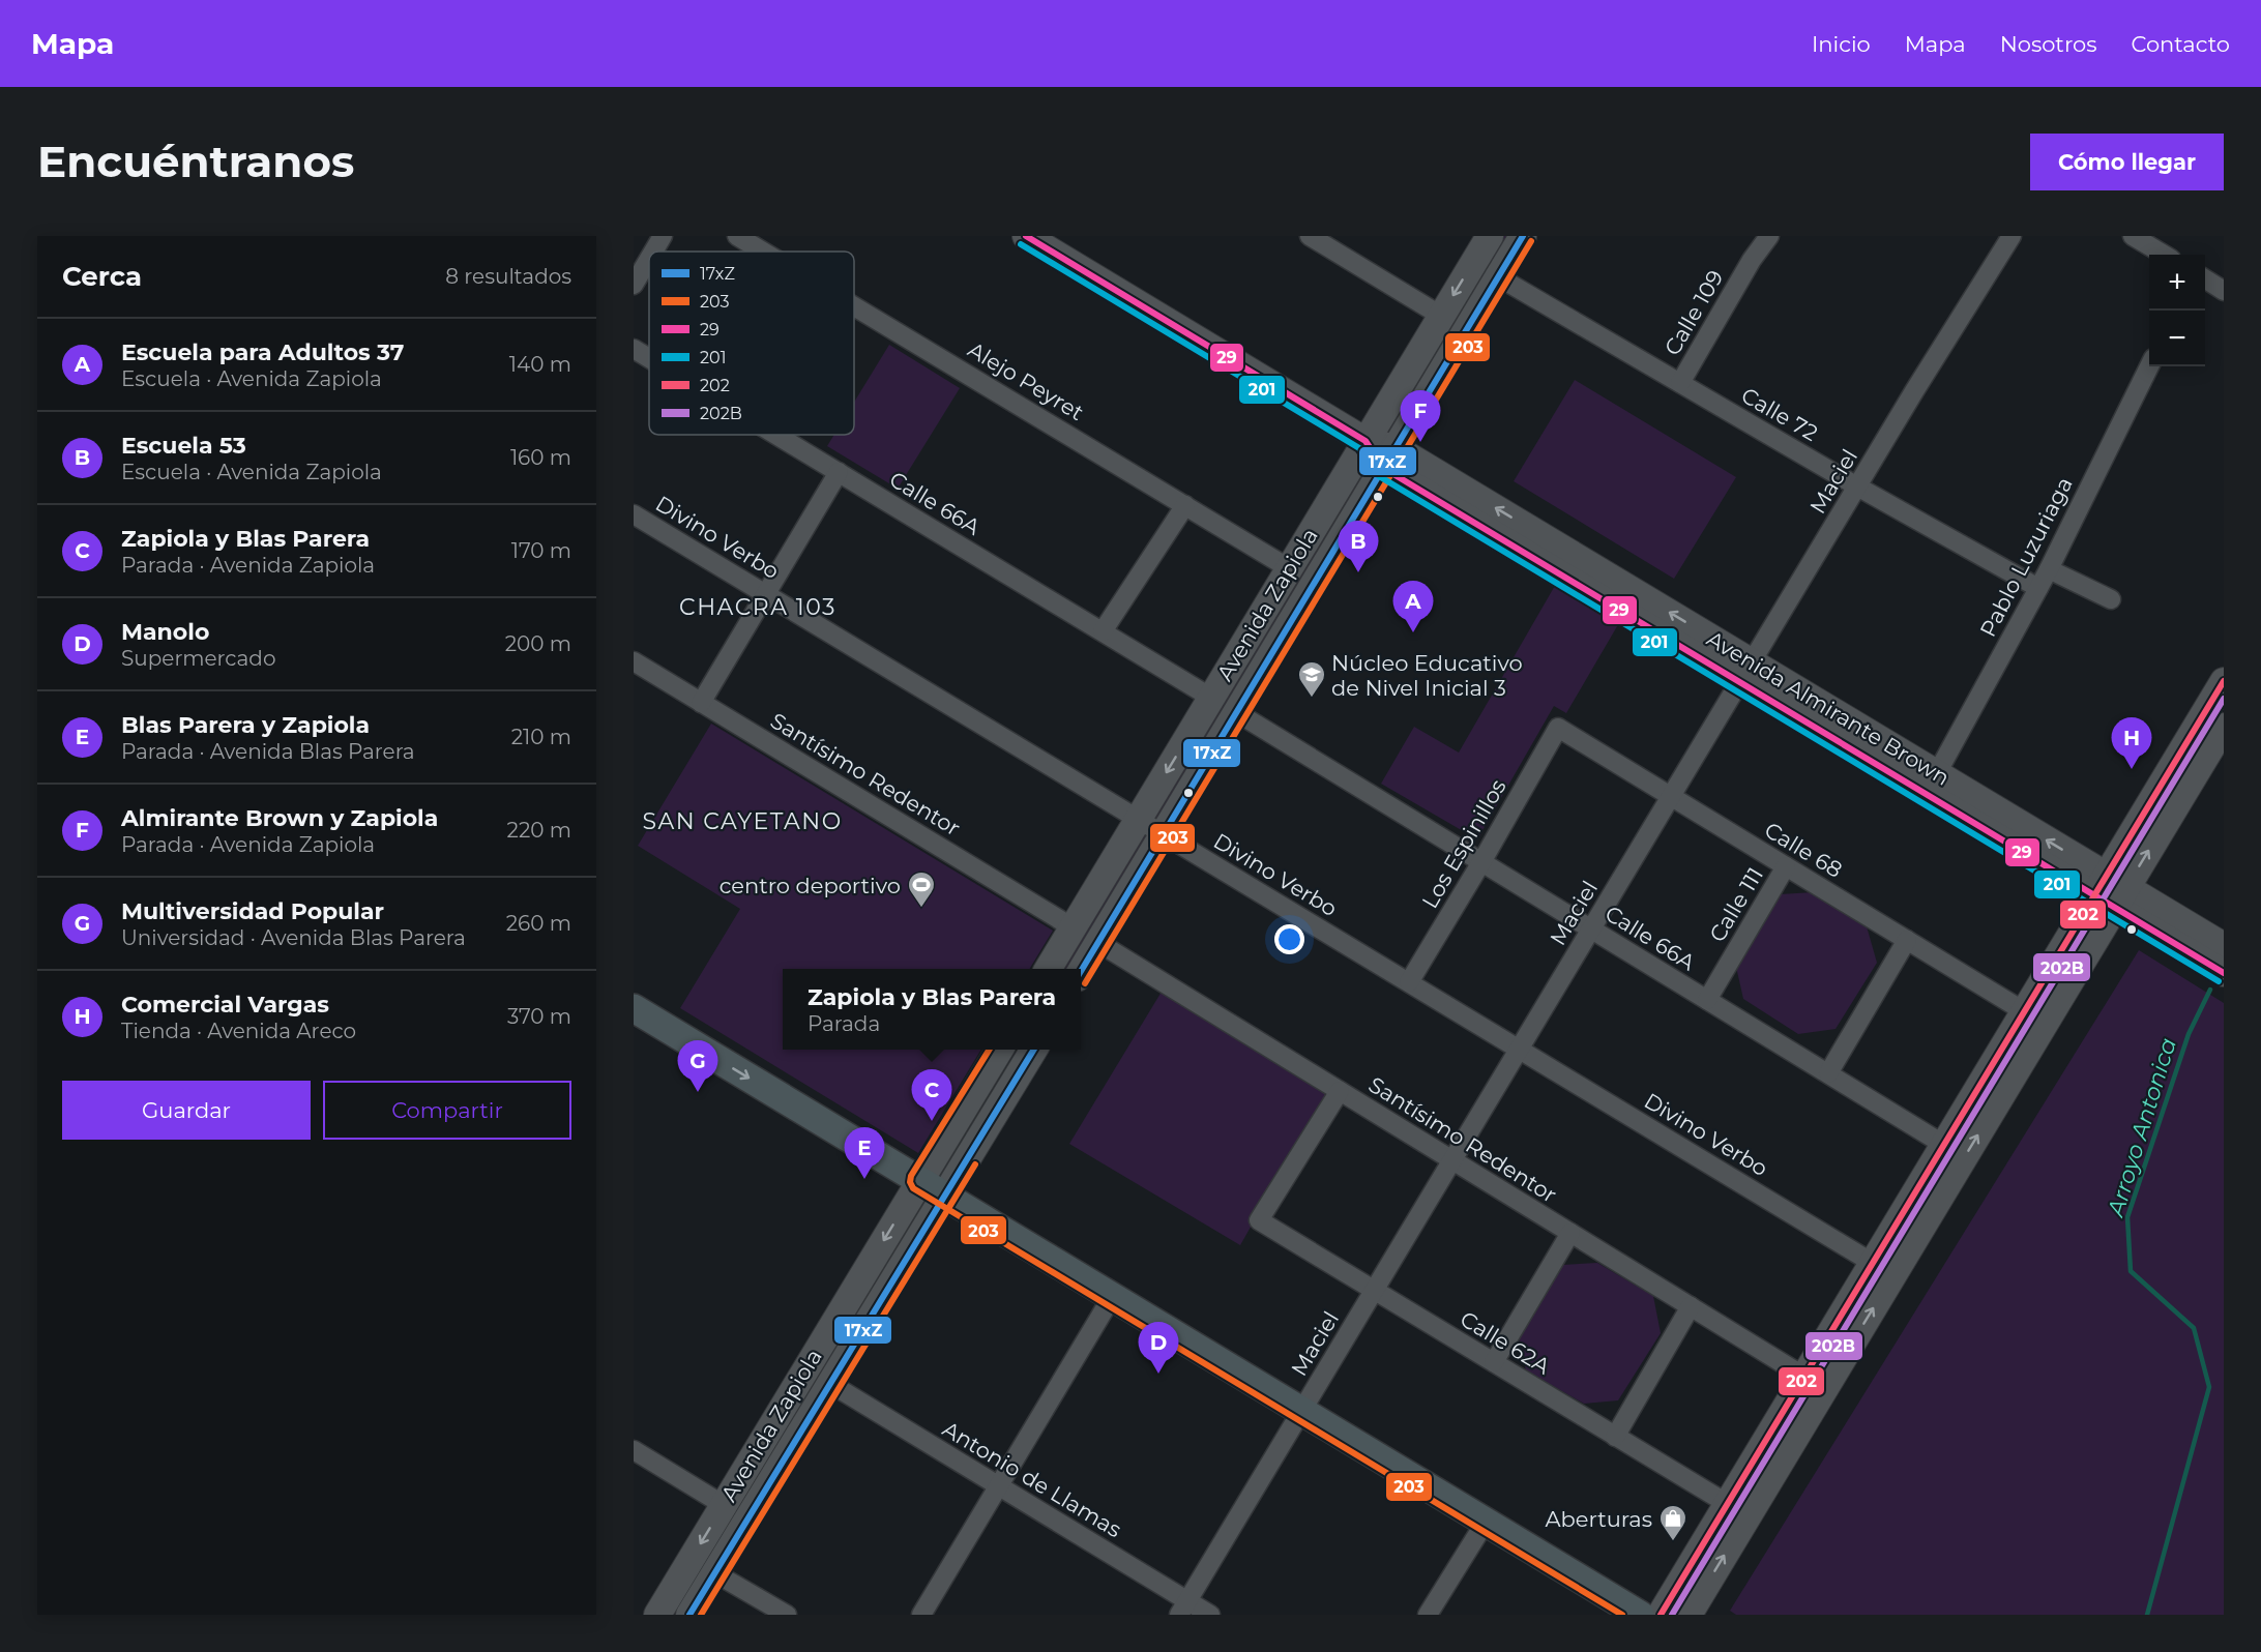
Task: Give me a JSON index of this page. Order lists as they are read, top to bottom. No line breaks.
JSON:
{"streets":{"main road":["Avenida Zapiola","Avenida Almirante Brown"],"street":["Calle 109","Alejo Peyret","Calle 72","Maciel","Calle 66A","Divino Verbo","Pablo Luzuriaga","Santísimo Redentor","Los Espinillos","Calle 68","Calle 111","Calle 62A","Antonio de Llamas"]},"crossings":[["Calle 109","Calle 72"],["Alejo Peyret","Avenida Zapiola"],["Calle 72","Maciel"],["Calle 72","Pablo Luzuriaga"],["Calle 72","Avenida Zapiola"],["Maciel","Calle 66A"],["Maciel","Divino Verbo"],["Maciel","Avenida Almirante Brown"],["Maciel","Santísimo Redentor"],["Maciel","Calle 68"],["Maciel","Calle 62A"],["Maciel","Antonio de Llamas"],["Calle 66A","Avenida Zapiola"],["Calle 66A","Los Espinillos"],["Calle 66A","Calle 111"],["Divino Verbo","Avenida Zapiola"],["Divino Verbo","Los Espinillos"],["Pablo Luzuriaga","Avenida Almirante Brown"],["Avenida Zapiola","Avenida Almirante Brown"],["Avenida Zapiola","Santísimo Redentor"],["Avenida Zapiola","Antonio de Llamas"],["Santísimo Redentor","Calle 62A"],["Los Espinillos","Calle 68"],["Calle 68","Calle 111"]],"districts":["CHACRA 103","SAN CAYETANO"],"water":["Arroyo Antonica"],"places":{"school or university":["Núcleo Educativo de Nivel Inicial 3"],"sports":["centro deportivo"],"shop":["Aberturas"]},"lines":["transit line 17xZ","transit line 29","transit line 203","transit line 201","transit line 202","transit line 202B"],"legend":["17xZ","203","29","201","202","202B"],"page":{"header":"Mapa","nav":["Inicio","Mapa","Nosotros","Contacto"],"buttons":["Cómo llegar",["Guardar","Compartir"]],"title":"Encuéntranos","heading":["Cerca","8 resultados"],"map_buttons":["+","−"],"list":[{"mark":"A","name":"Escuela para Adultos 37","note":"Escuela · Avenida Zapiola","value":"140 m"},{"mark":"B","name":"Escuela 53","note":"Escuela · Avenida Zapiola","value":"160 m"},{"mark":"C","name":"Zapiola y Blas Parera","note":"Parada · Avenida Zapiola","value":"170 m"},{"mark":"D","name":"Manolo","note":"Supermercado","value":"200 m"},{"mark":"E","name":"Blas Parera y Zapiola","note":"Parada · Avenida Blas Parera","value":"210 m"},{"mark":"F","name":"Almirante Brown y Zapiola","note":"Parada · Avenida Zapiola","value":"220 m"},{"mark":"G","name":"Multiversidad Popular","note":"Universidad · Avenida Blas Parera","value":"260 m"},{"mark":"H","name":"Comercial Vargas","note":"Tienda · Avenida Areco","value":"370 m"}],"pins":["F","B","A","H","G","C","E","D"],"popup":["Zapiola y Blas Parera","Parada"]}}
